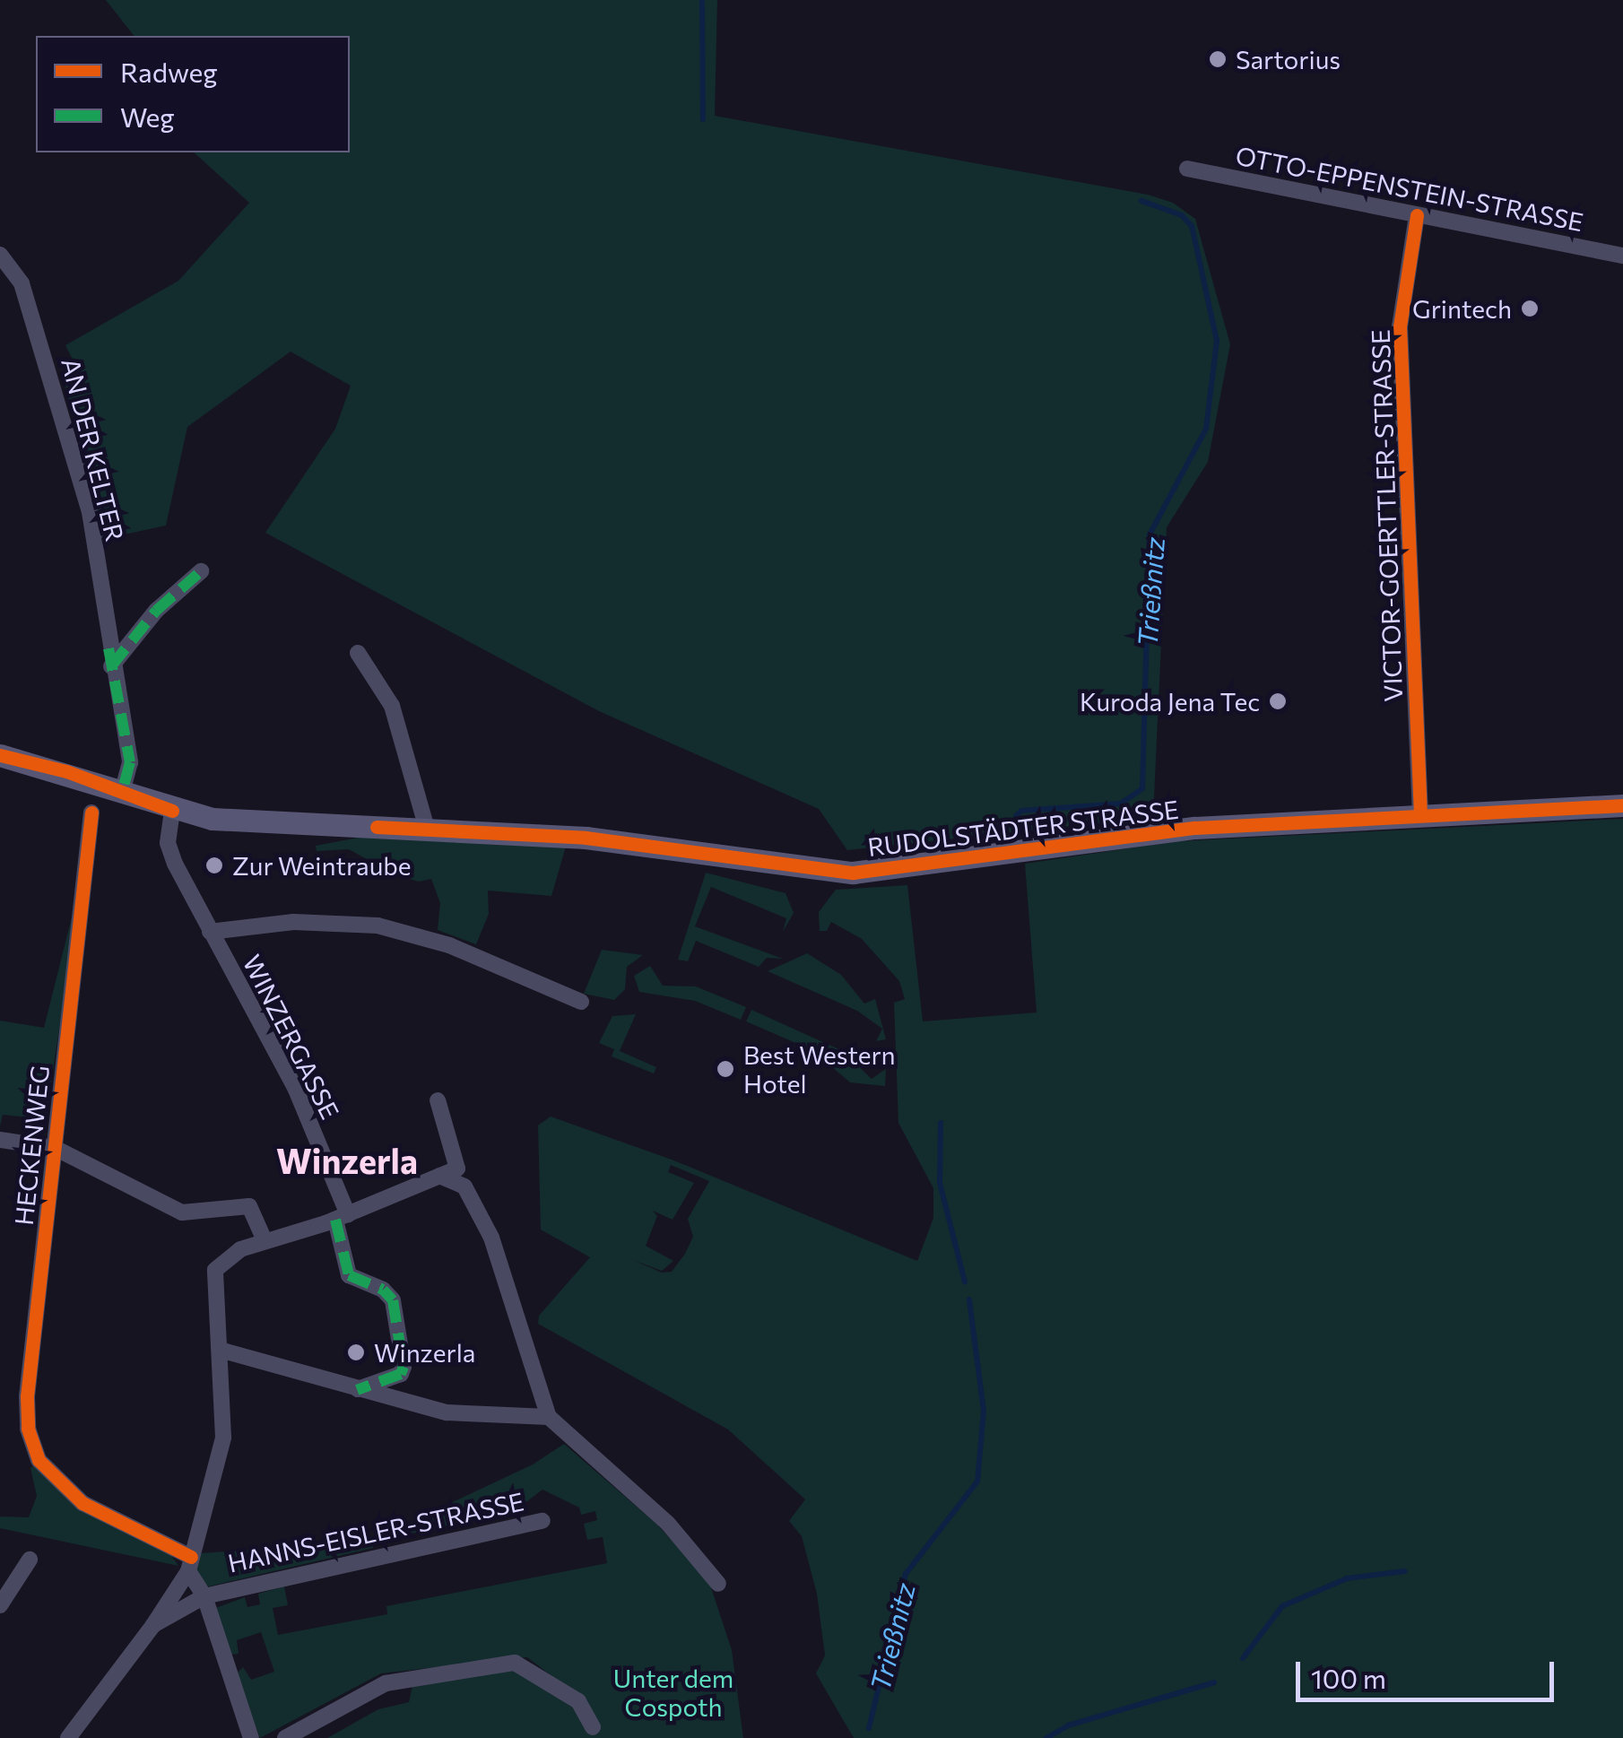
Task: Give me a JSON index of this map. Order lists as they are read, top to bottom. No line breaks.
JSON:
{"streets":{"street":["OTTO-EPPENSTEIN-STRASSE","AN DER KELTER","VICTOR-GOERTTLER-STRASSE","RUDOLSTÄDTER STRASSE","WINZERGASSE","HECKENWEG","HANNS-EISLER-STRASSE"]},"crossings":[["OTTO-EPPENSTEIN-STRASSE","VICTOR-GOERTTLER-STRASSE"],["AN DER KELTER","RUDOLSTÄDTER STRASSE"],["VICTOR-GOERTTLER-STRASSE","RUDOLSTÄDTER STRASSE"],["RUDOLSTÄDTER STRASSE","WINZERGASSE"]],"districts":["Winzerla"],"water":["Trießnitz"],"parks":["Unter dem Cospoth"],"places":["Sartorius","Grintech","Kuroda Jena Tec","Zur Weintraube","Best Western Hotel","Winzerla"],"legend":["Radweg","Weg"],"scale_bar":"100 m"}
